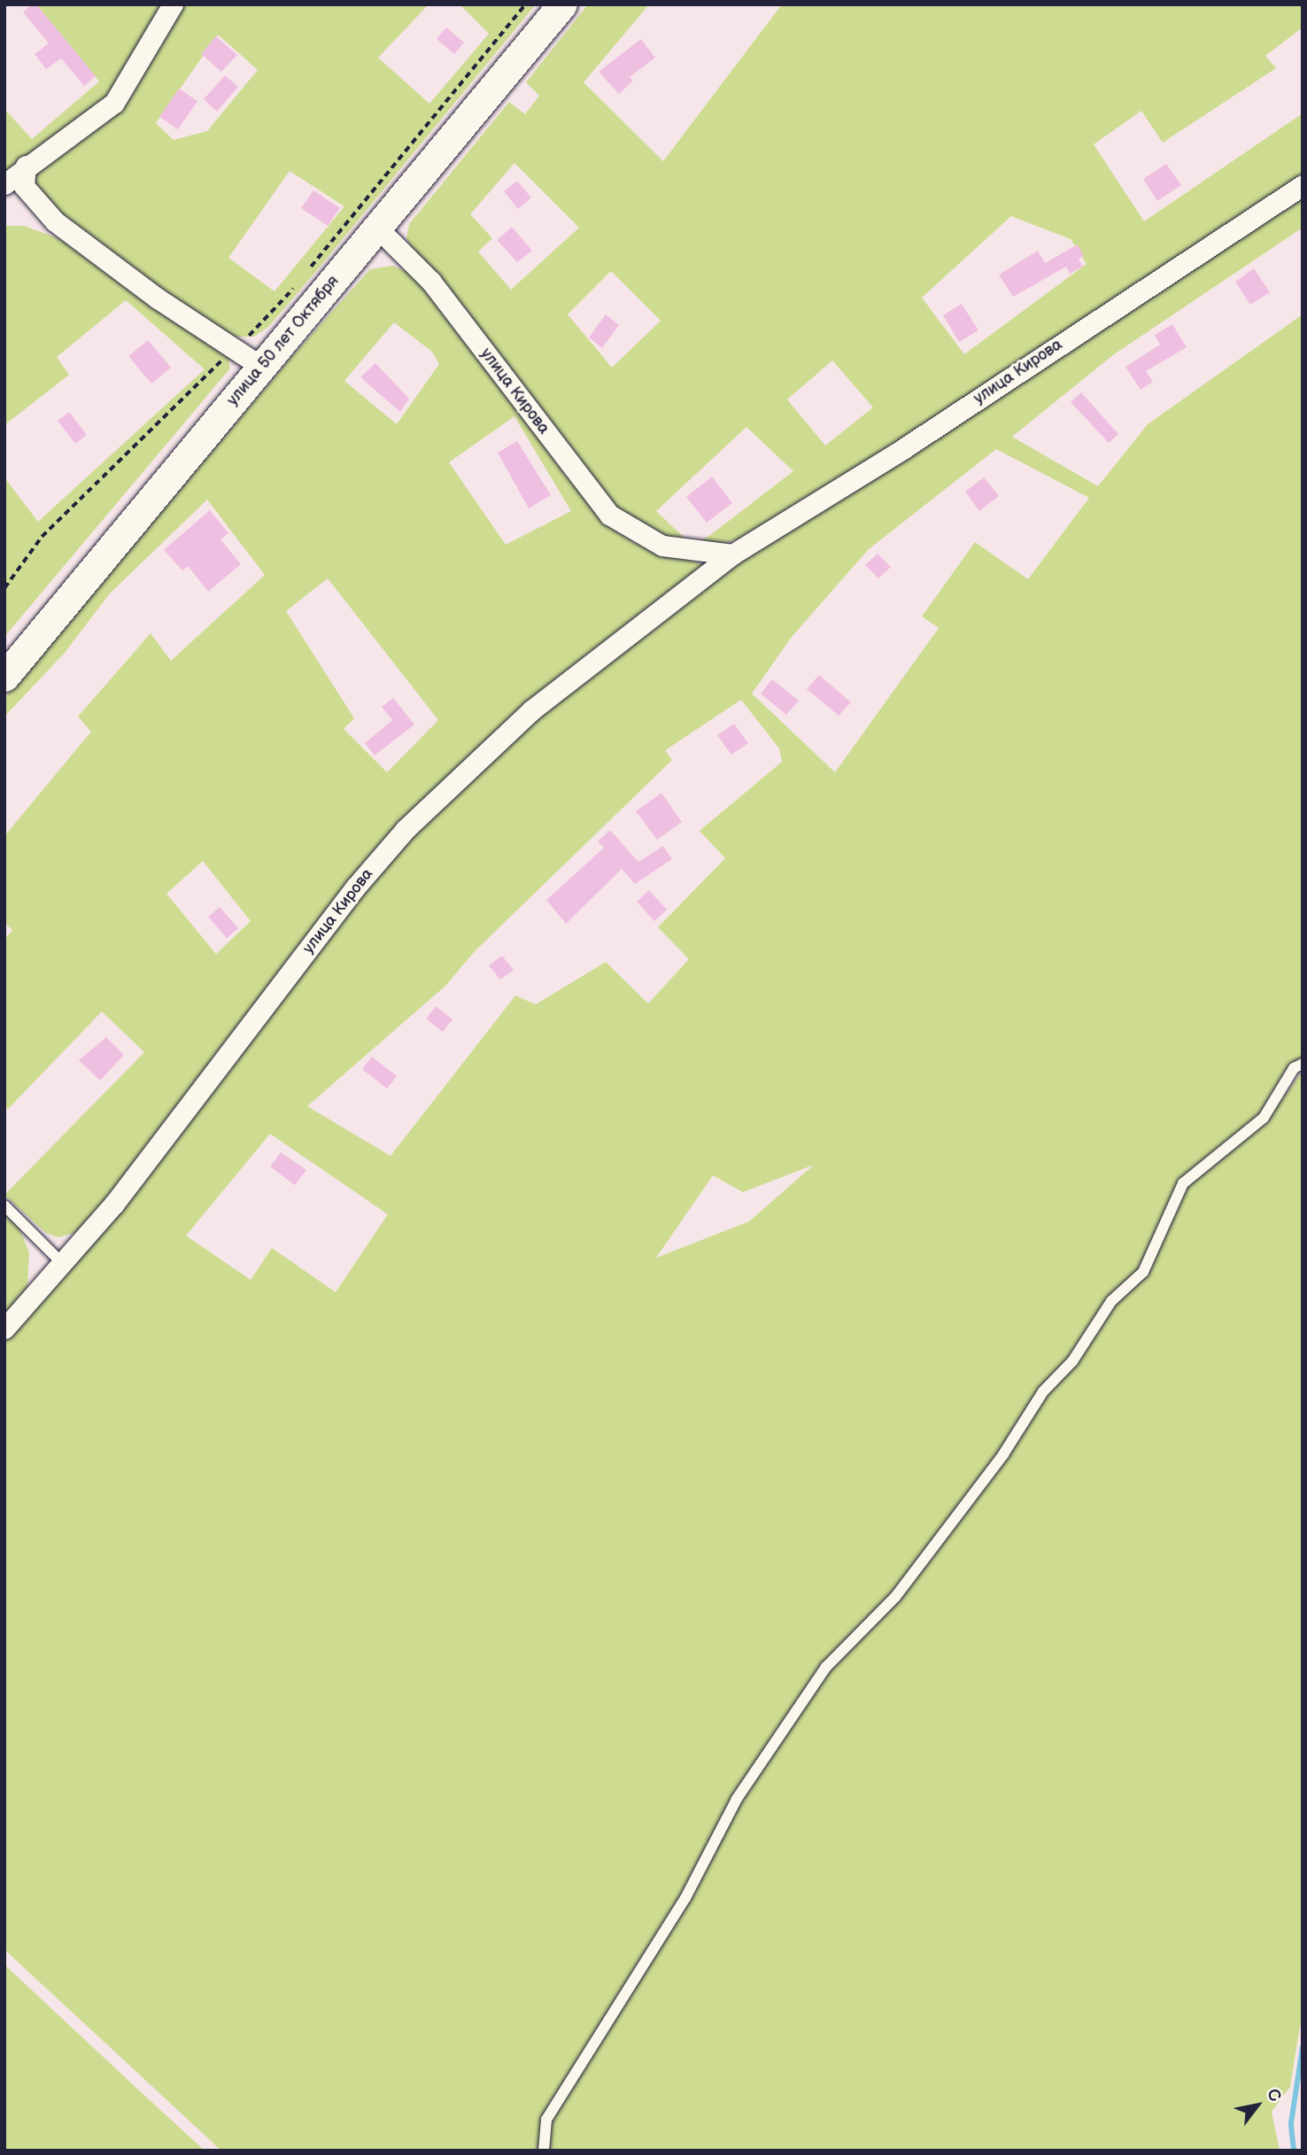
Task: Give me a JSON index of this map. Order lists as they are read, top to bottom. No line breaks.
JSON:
{"streets":{"main road":["улица 50 лет Октября"],"street":["улица Кирова"]},"crossings":[["улица 50 лет Октября","улица Кирова"]],"north":"top right"}
